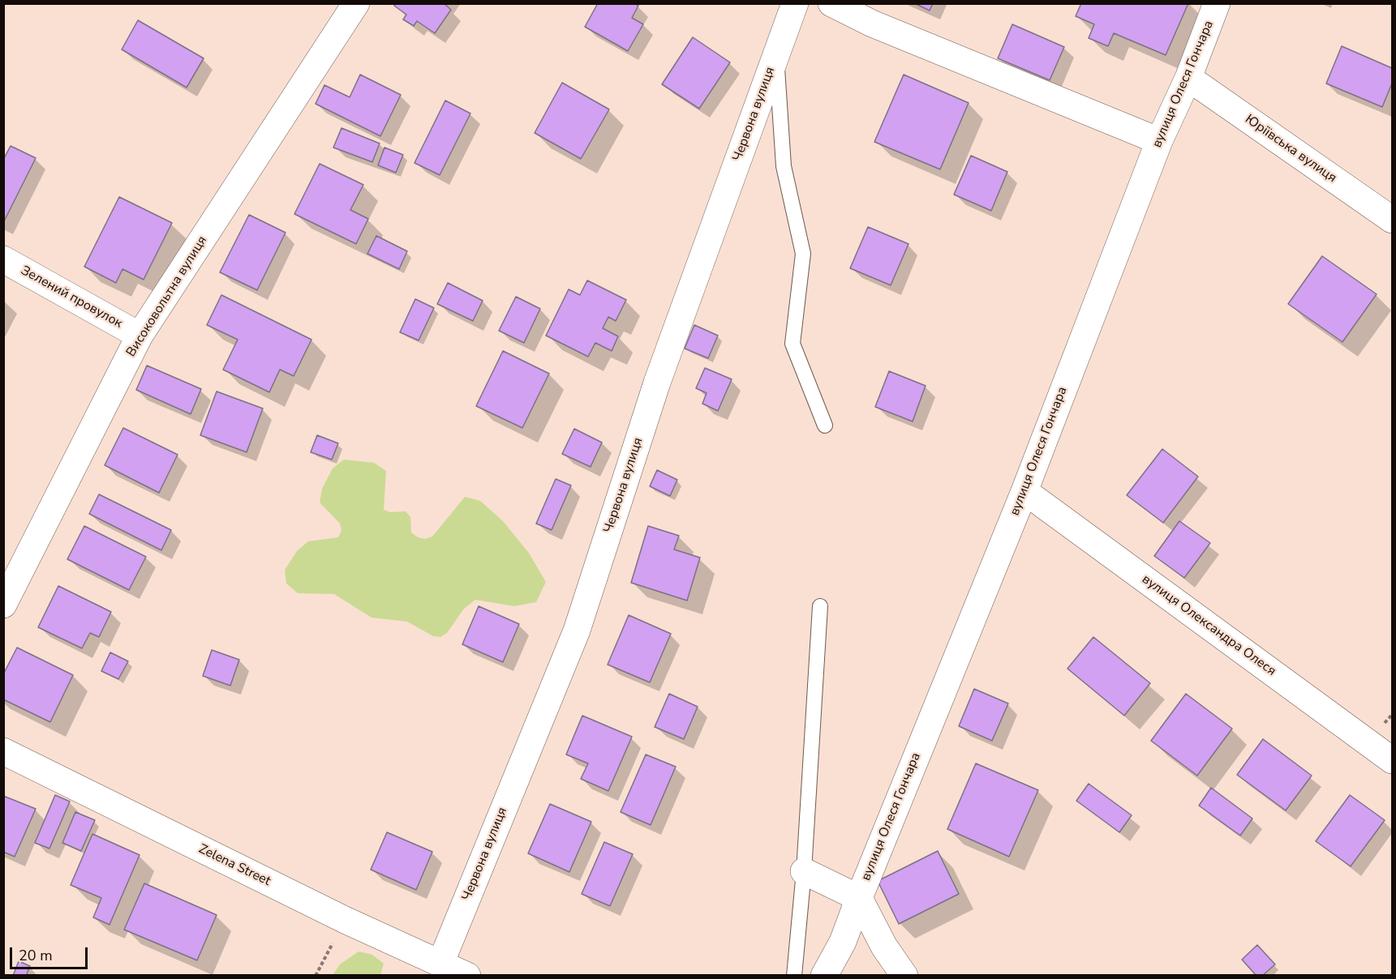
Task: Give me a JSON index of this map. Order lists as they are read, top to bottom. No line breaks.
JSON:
{"streets":{"street":["вулиця Олеся Гончара","Червона вулиця","Юріївська вулиця","Високовольтна вулиця","Зелений провулок","вулиця Олександра Олеся","Zelena Street"]},"crossings":[["вулиця Олеся Гончара","Юріївська вулиця"],["вулиця Олеся Гончара","вулиця Олександра Олеся"],["Червона вулиця","Zelena Street"],["Високовольтна вулиця","Зелений провулок"]],"scale_bar":"20 m"}
